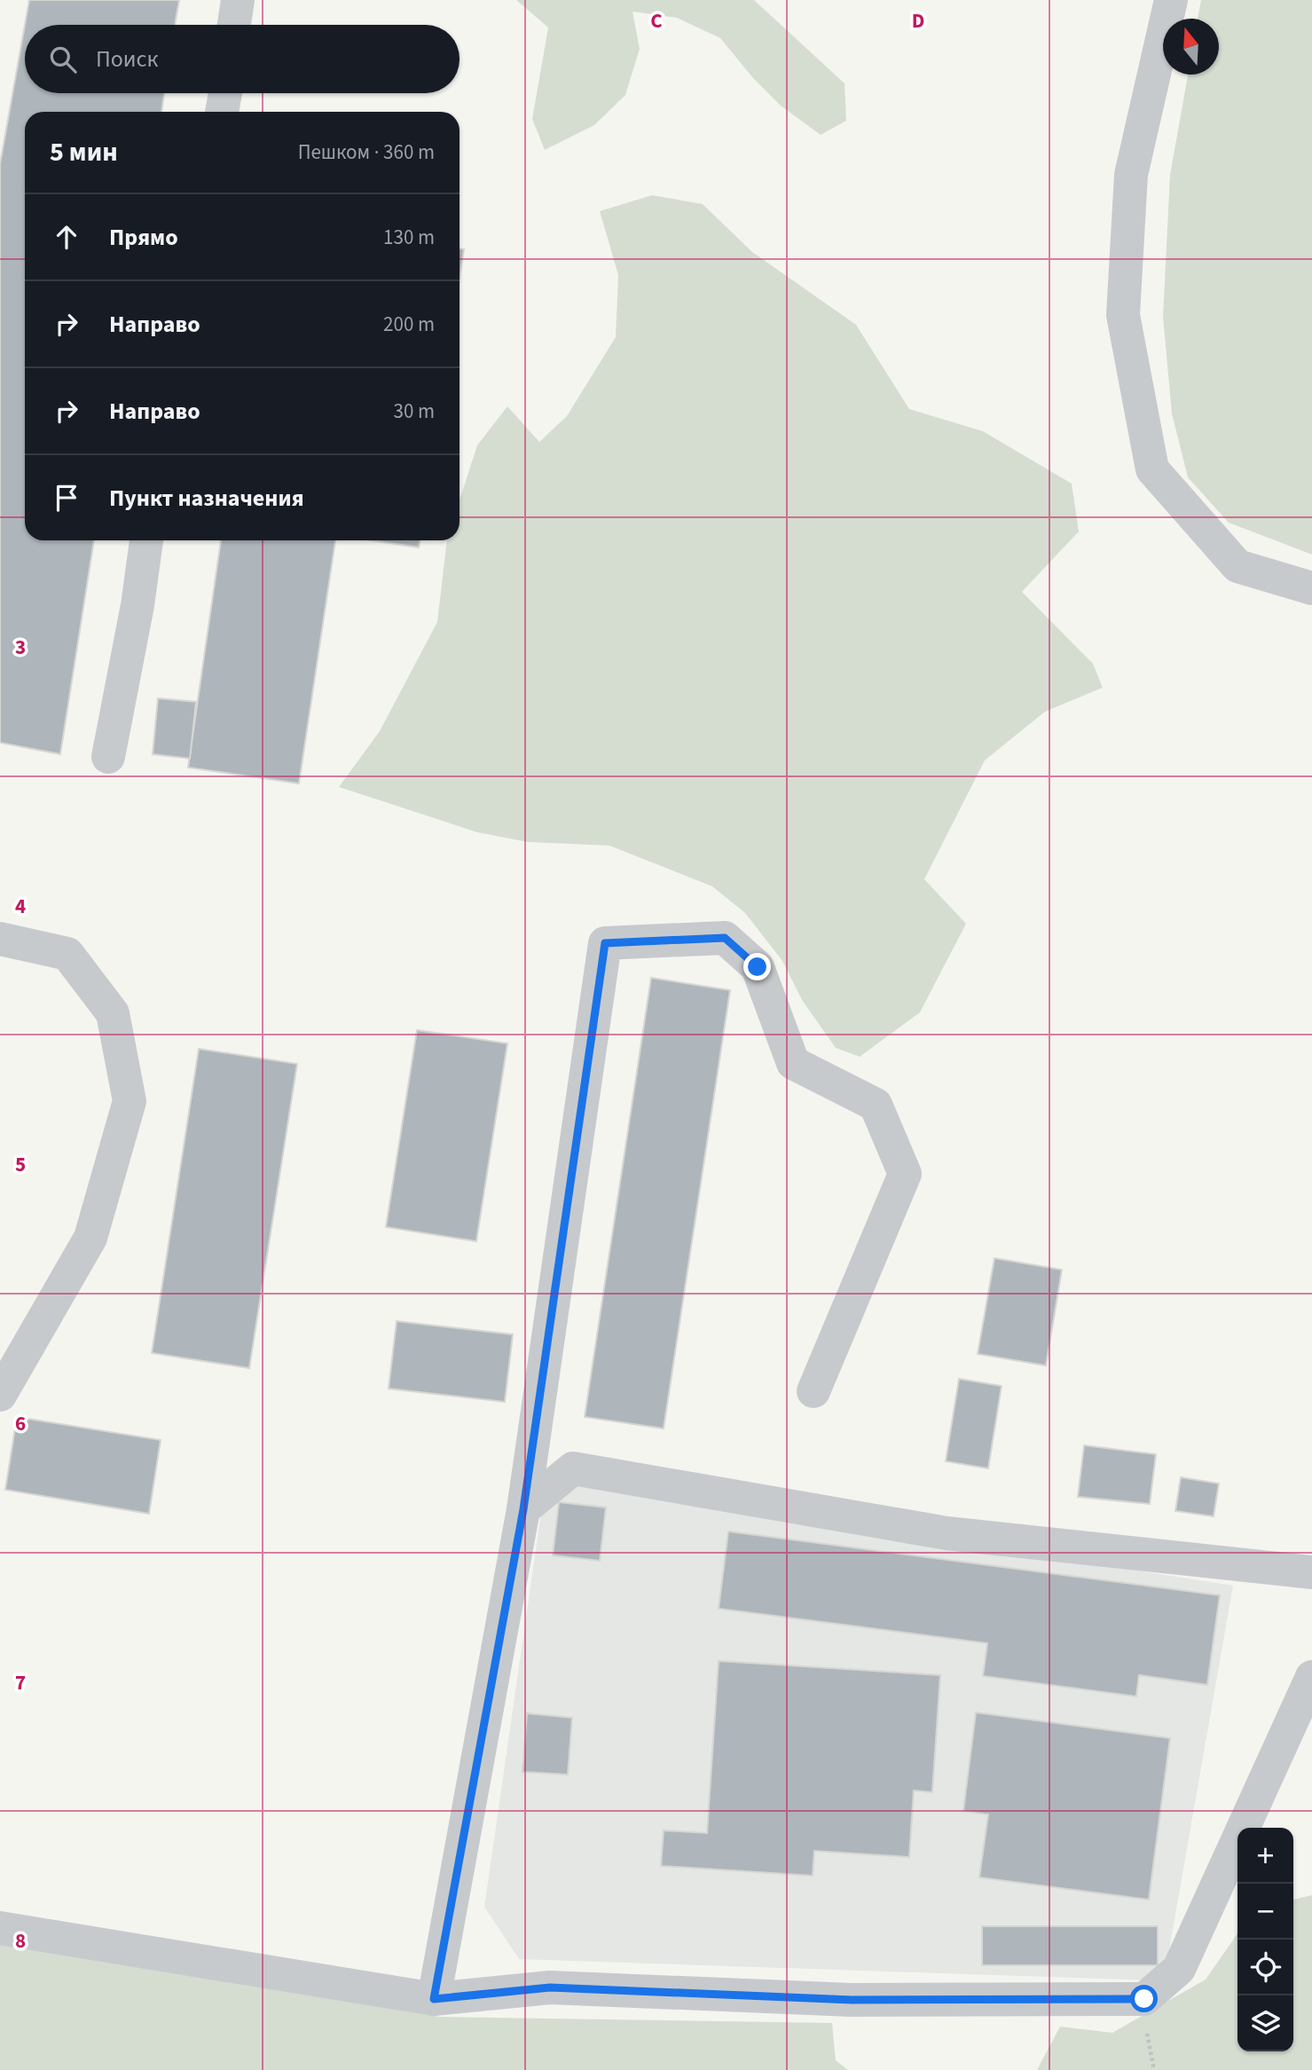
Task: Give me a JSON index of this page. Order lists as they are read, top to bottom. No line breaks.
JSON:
{"north":"top","page":{"search":"Поиск","heading":["5 мин","Пешком · 360 m"],"list":[["Прямо","130 m"],["Направо","200 m"],["Направо","30 m"],"Пункт назначения"],"map_buttons":["+","−"]},"grid":{"columns":["C","D"],"rows":["3","4","5","6","7","8"]}}
